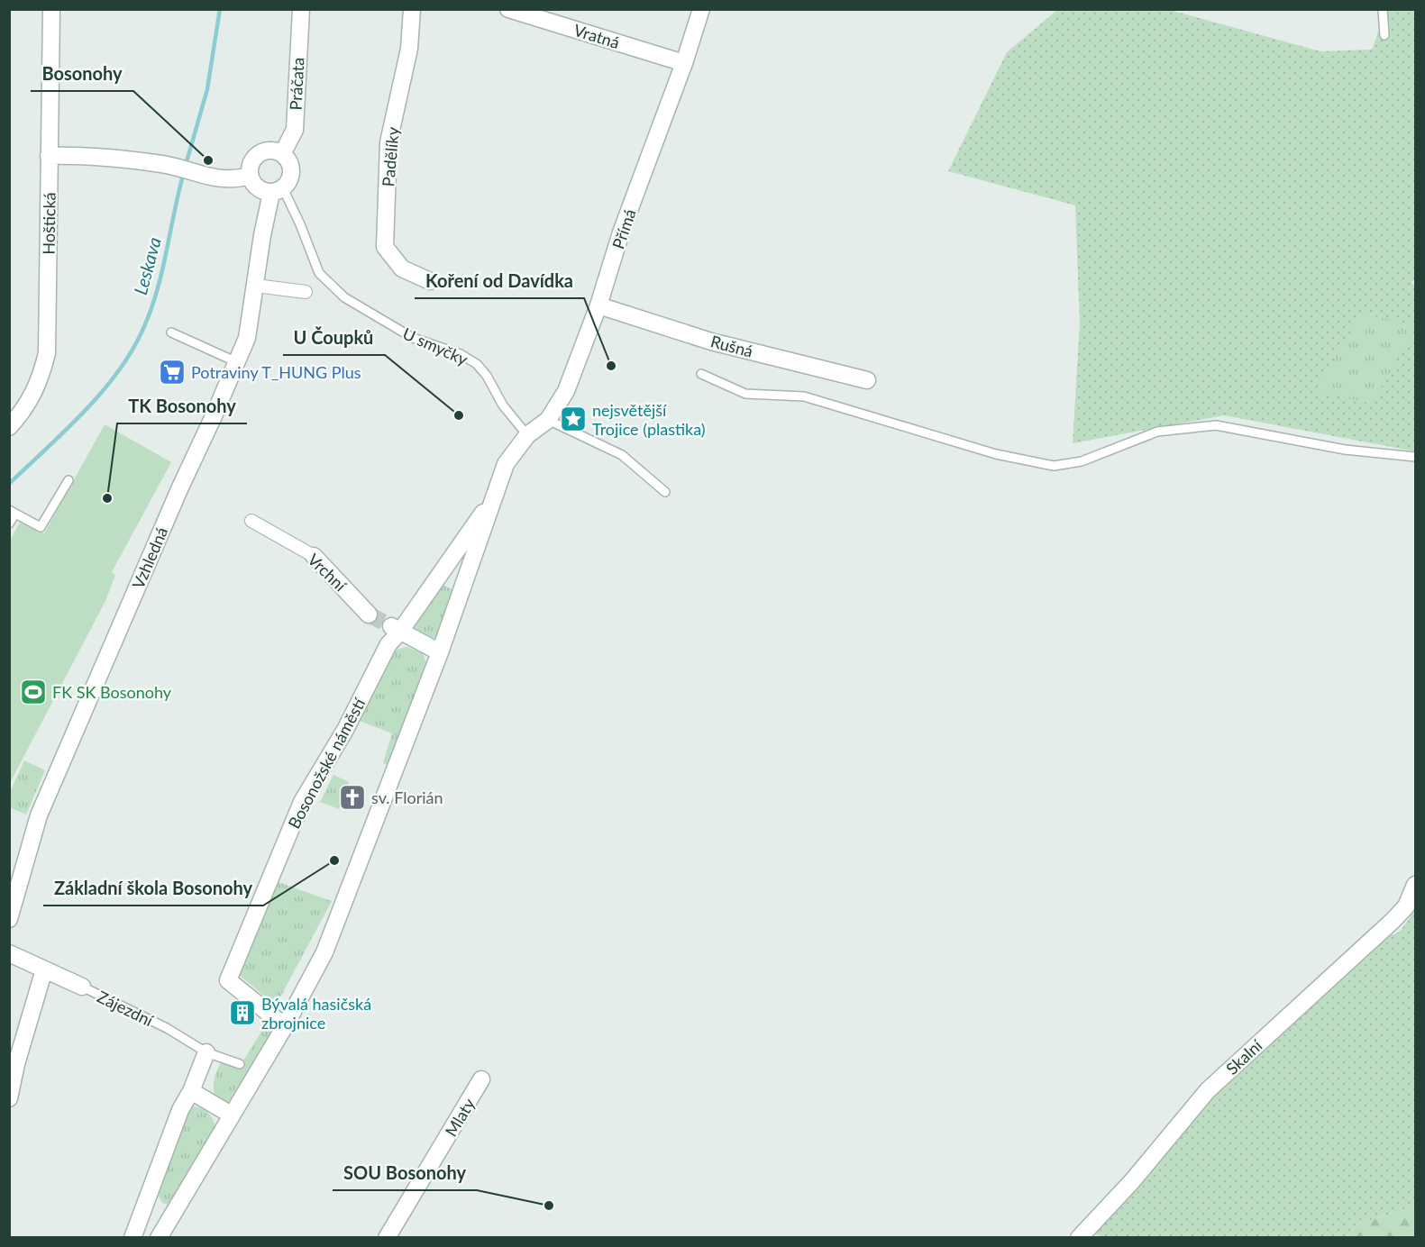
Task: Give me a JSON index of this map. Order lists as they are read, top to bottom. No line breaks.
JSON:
{"streets":{"street":["Vratná","Práčata","Padělíky","Hoštická","Přímá","Rušná","Vzhledná","Vrchní","Bosonožské náměstí","Zájezdní","Skalní","Mlaty"],"lane":["U smyčky"]},"crossings":[["Vratná","Přímá"],["Práčata","U smyčky"],["Práčata","Vzhledná"],["Přímá","U smyčky"],["Přímá","Rušná"],["Přímá","Bosonožské náměstí"],["U smyčky","Vzhledná"],["U smyčky","Bosonožské náměstí"]],"water":["Leskava"],"places":{"other":["Bosonohy","Koření od Davídka","U Čoupků","TK Bosonohy","Základní škola Bosonohy","SOU Bosonohy"],"supermarket":["Potraviny T_HUNG Plus"],"place":["nejsvětější Trojice (plastika)"],"sports":["FK SK Bosonohy"],"church":["sv. Florián"],"building":["Bývalá hasičská zbrojnice"]}}
